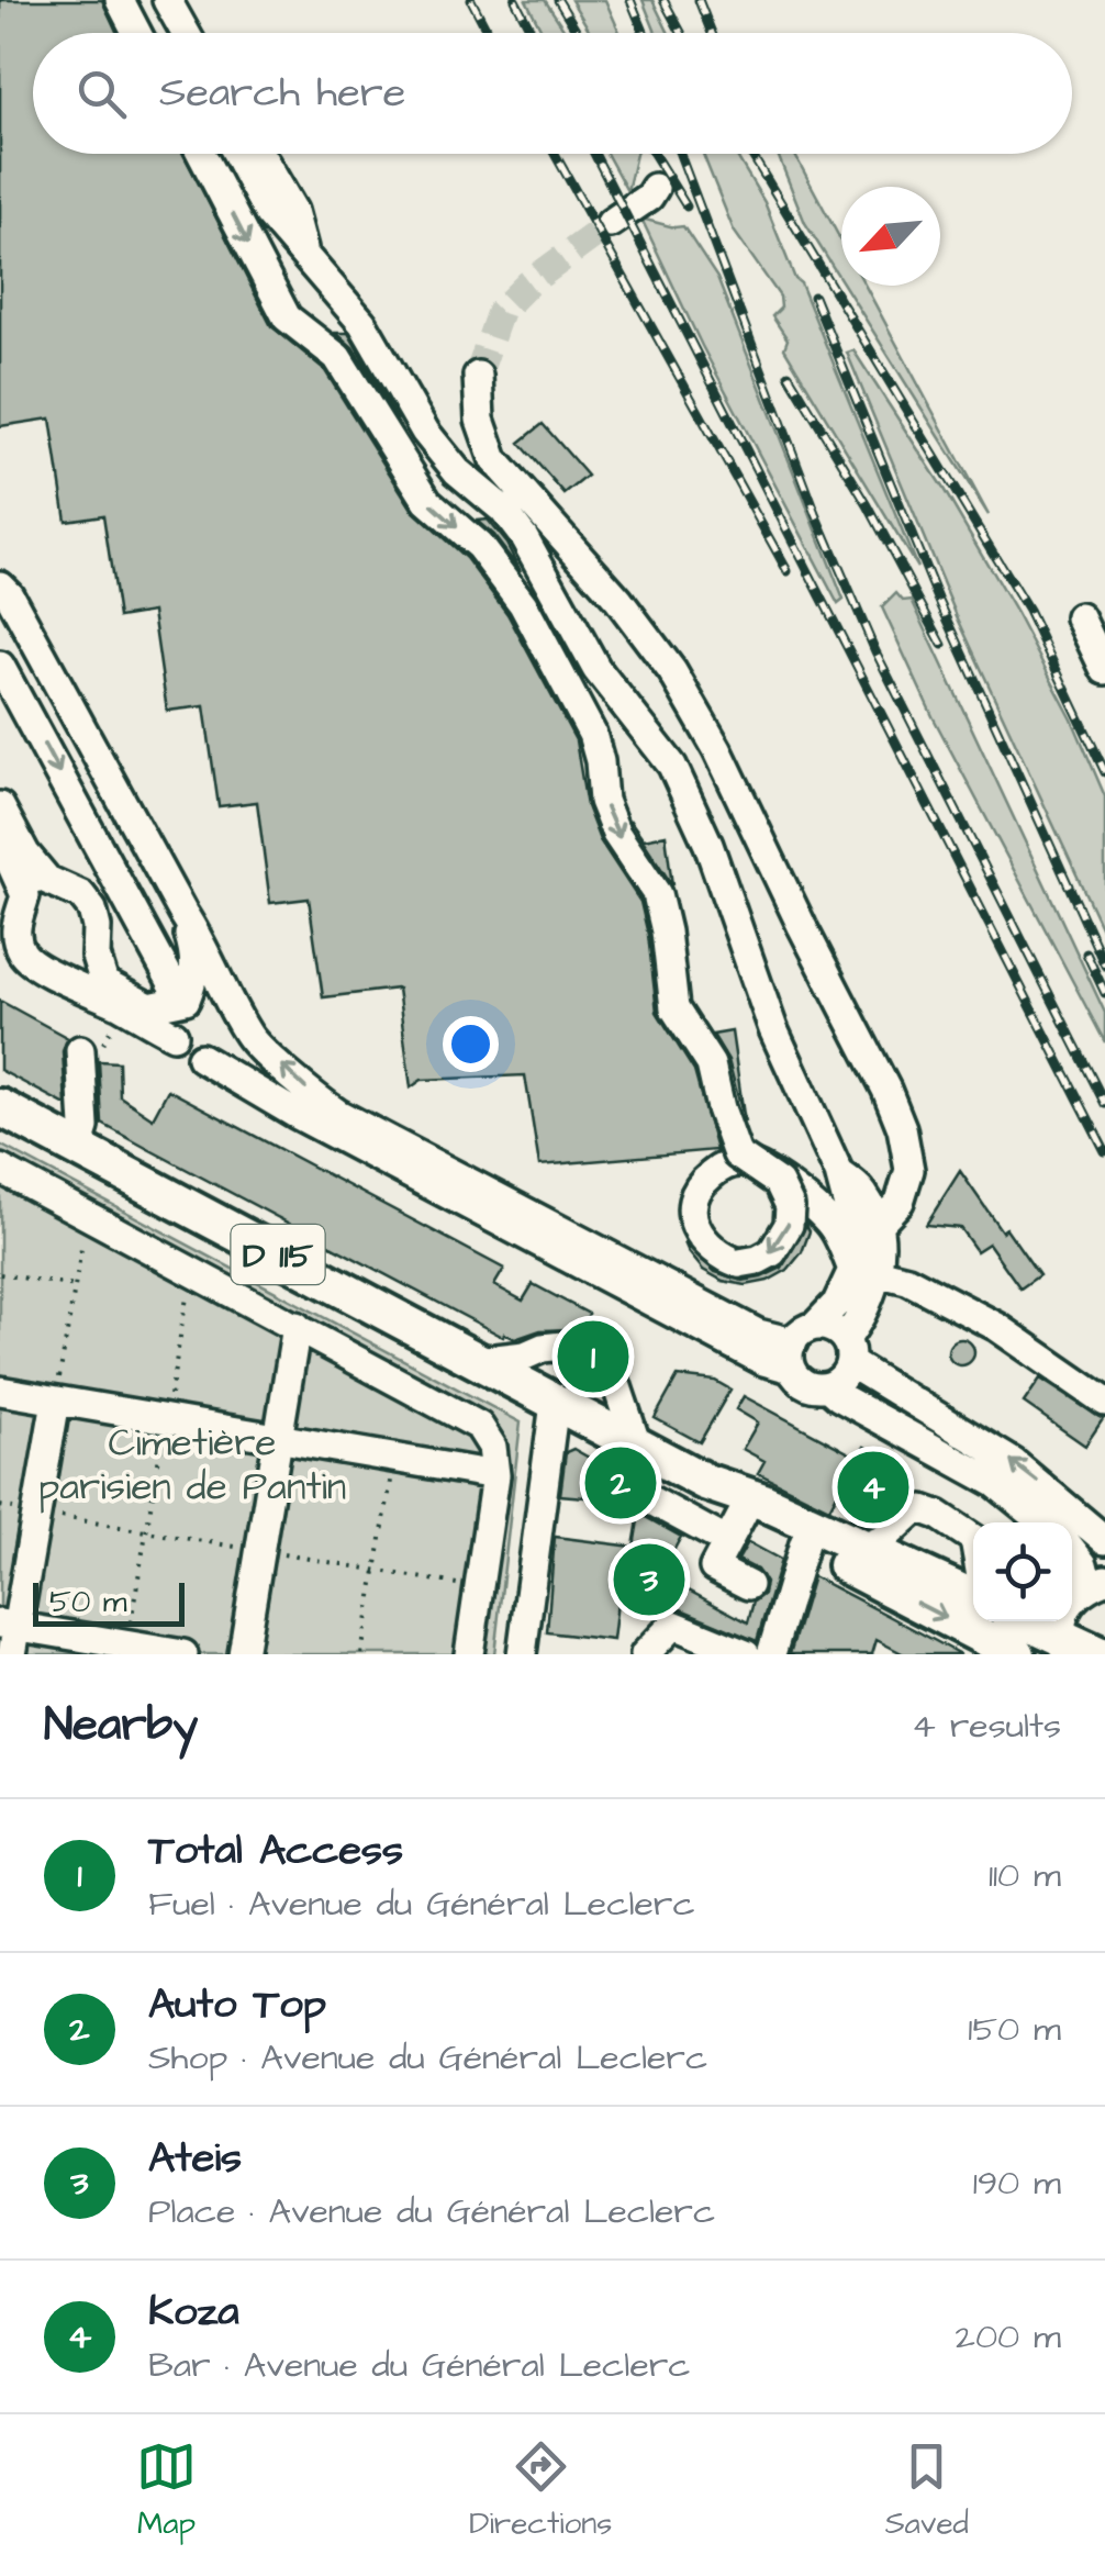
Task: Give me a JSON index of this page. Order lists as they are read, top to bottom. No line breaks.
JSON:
{"streets":{"main road":["D 115"]},"parks":["Cimetière parisien de Pantin"],"scale_bar":"50 m","north":"bottom left","page":{"search":"Search here","pins":["1","2","4","3"],"scale":"50 m","heading":["Nearby","4 results"],"list":[{"mark":"1","name":"Total Access","note":"Fuel · Avenue du Général Leclerc","value":"110 m"},{"mark":"2","name":"Auto Top","note":"Shop · Avenue du Général Leclerc","value":"150 m"},{"mark":"3","name":"Ateis","note":"Place · Avenue du Général Leclerc","value":"190 m"},{"mark":"4","name":"Koza","note":"Bar · Avenue du Général Leclerc","value":"200 m"}],"nav":["Map","Directions","Saved"]}}
